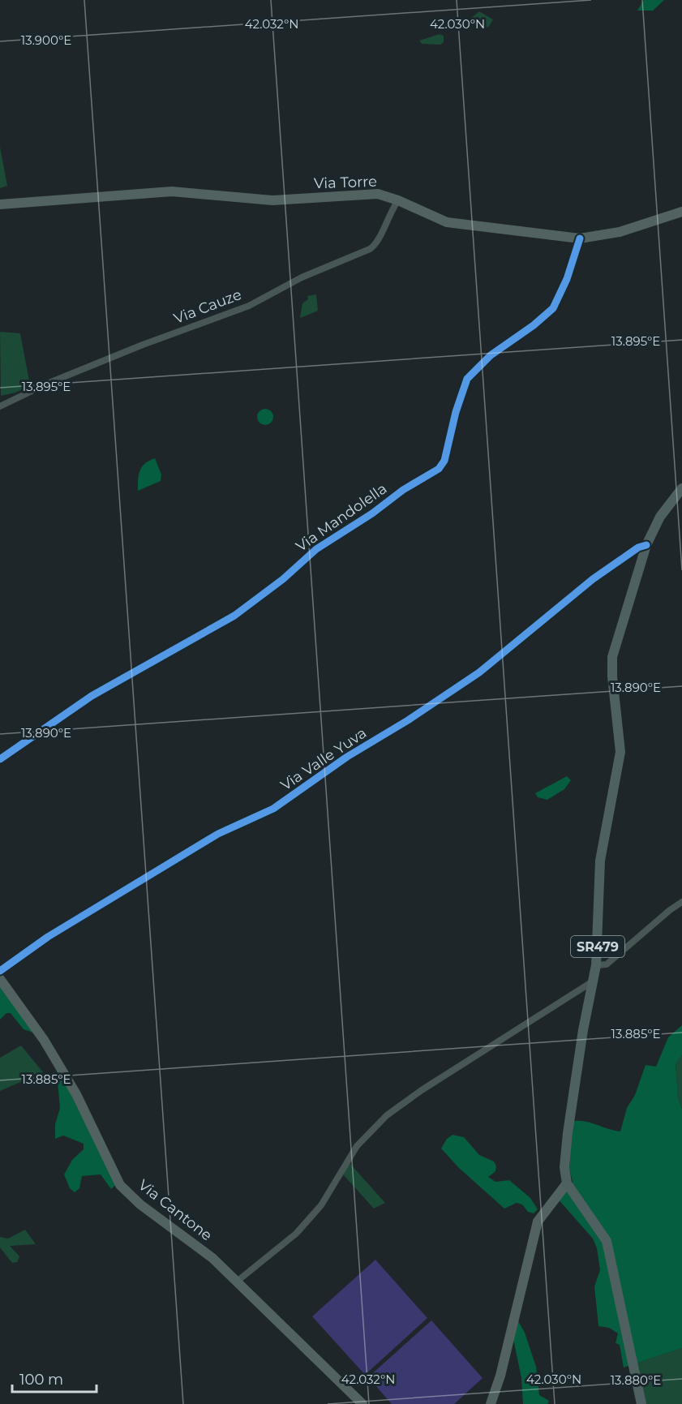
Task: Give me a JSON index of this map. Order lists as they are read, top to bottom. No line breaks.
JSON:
{"streets":{"main road":["Via Torre","SR479","Via Cantone"],"street":["Via Cauze","Via Mandolella","Via Valle Yuva"]},"crossings":[["Via Torre","Via Cauze"],["Via Torre","Via Mandolella"],["Via Valle Yuva","SR479"]],"scale_bar":"100 m","coordinates":["42.032°N","42.030°N","13.900°E","13.895°E","13.890°E","13.885°E","13.880°E"]}
